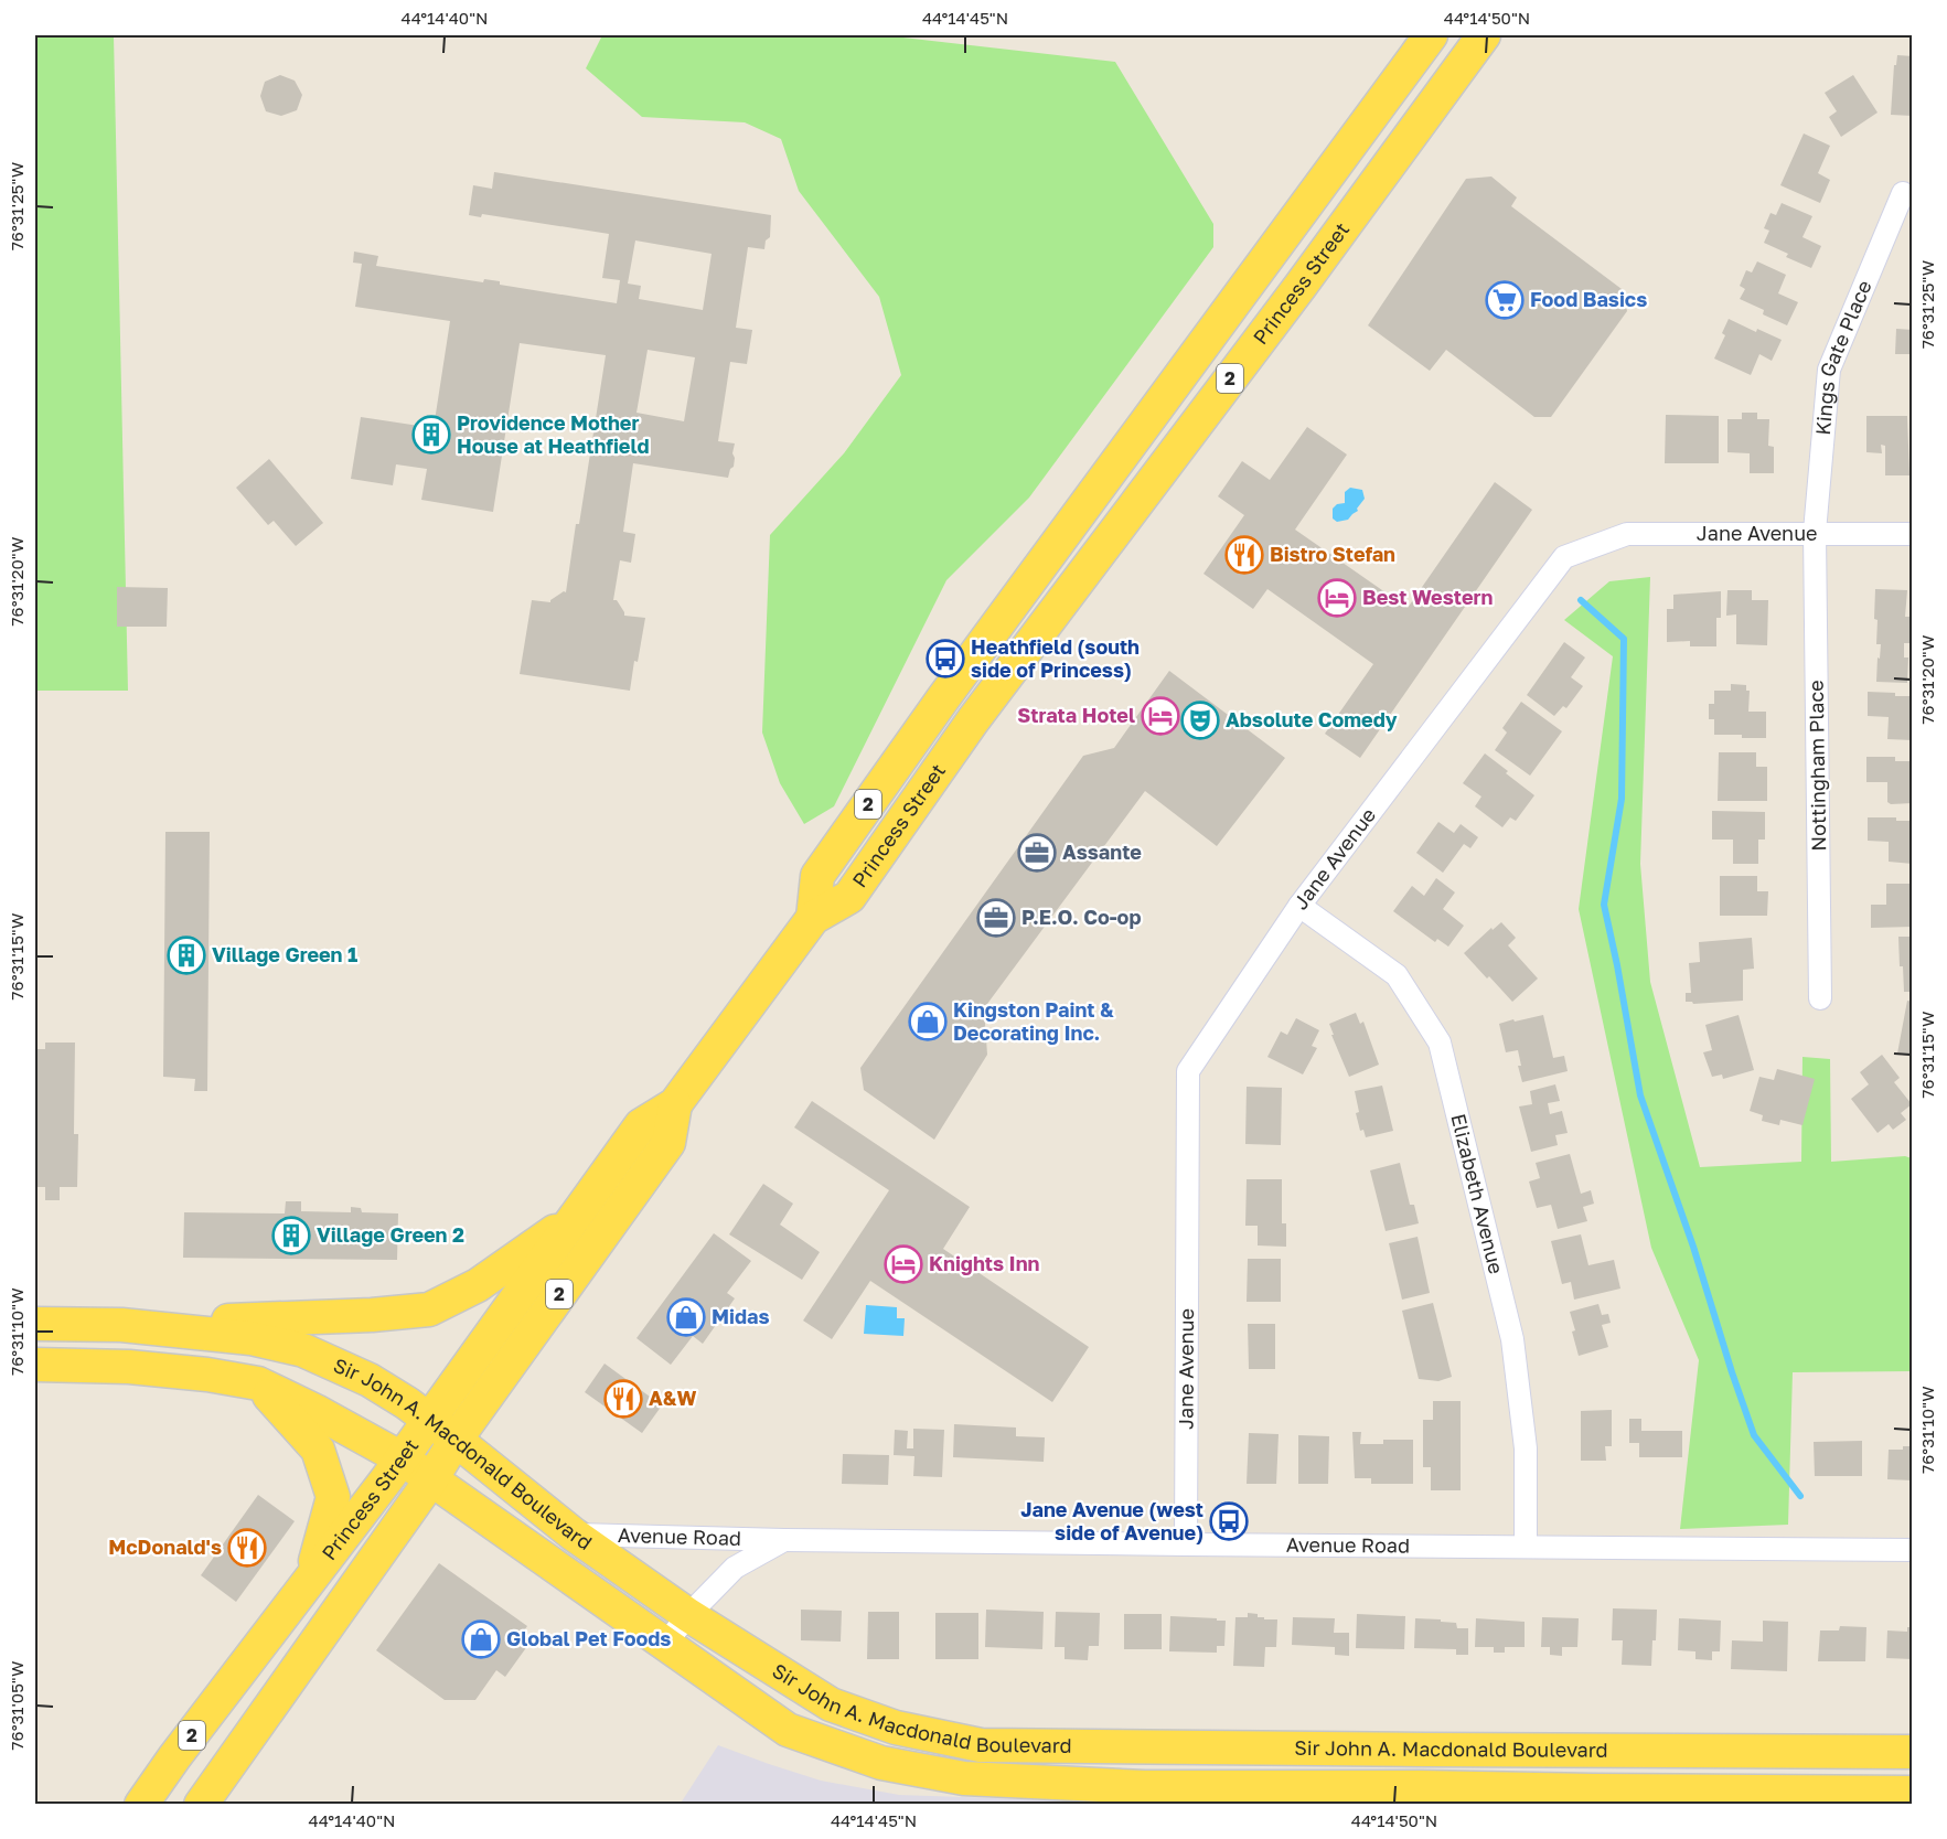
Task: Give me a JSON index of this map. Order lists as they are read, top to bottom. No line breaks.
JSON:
{"streets":{"main road":["Princess Street","2","Sir John A. Macdonald Boulevard"],"street":["Kings Gate Place","Jane Avenue","Nottingham Place","Elizabeth Avenue","Avenue Road"]},"crossings":[["Princess Street","Sir John A. Macdonald Boulevard"],["Kings Gate Place","Jane Avenue"],["Kings Gate Place","Nottingham Place"],["Jane Avenue","Nottingham Place"],["Jane Avenue","Elizabeth Avenue"],["Jane Avenue","Avenue Road"],["Elizabeth Avenue","Avenue Road"],["Sir John A. Macdonald Boulevard","Avenue Road"]],"places":{"supermarket":["Food Basics"],"building":["Providence Mother House at Heathfield","Village Green 1","Village Green 2"],"restaurant":["Bistro Stefan","A&W","McDonald's"],"hotel":["Best Western","Strata Hotel","Knights Inn"],"bus stop":["Heathfield (south side of Princess)","Jane Avenue (west side of Avenue)"],"theatre":["Absolute Comedy"],"office":["Assante","P.E.O. Co-op"],"shop":["Kingston Paint & Decorating Inc.","Midas","Global Pet Foods"]},"coordinates":["44°14'40\"N","44°14'45\"N","44°14'50\"N","76°31'25\"W","76°31'20\"W","76°31'15\"W","76°31'10\"W","76°31'05\"W"]}
